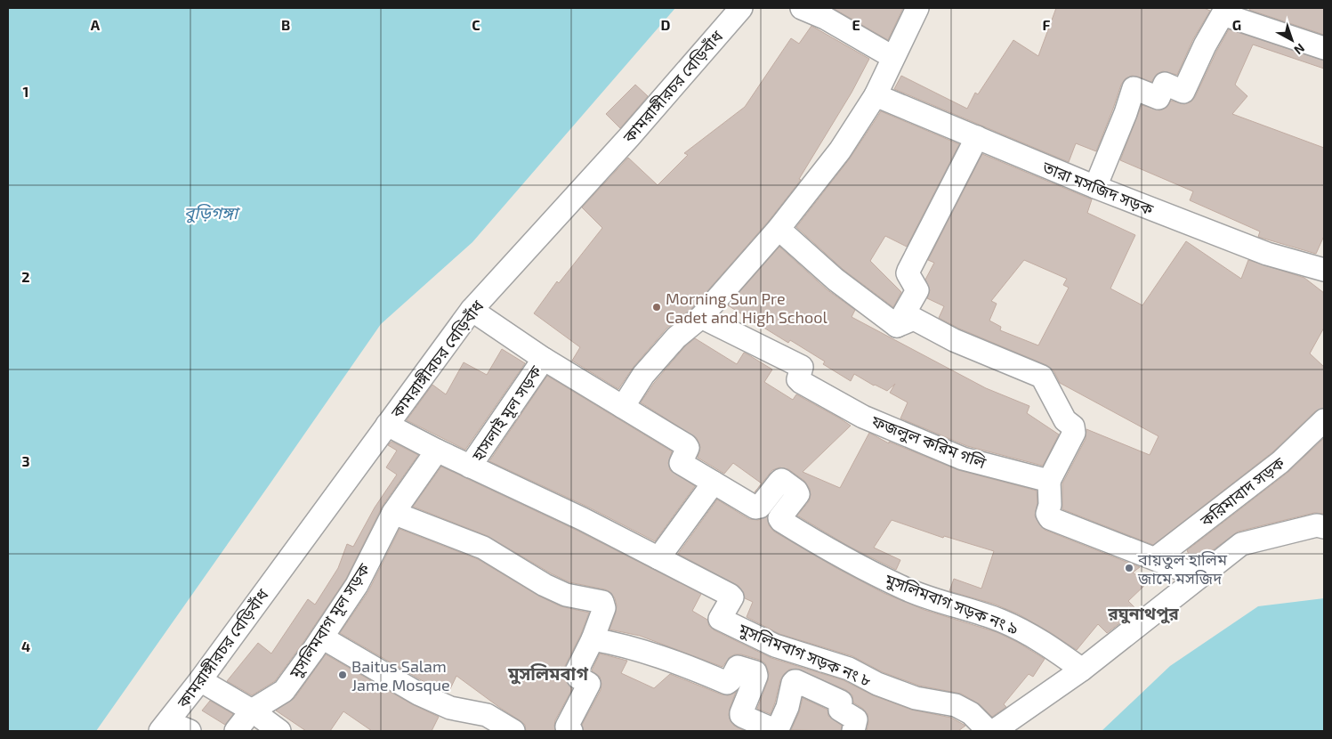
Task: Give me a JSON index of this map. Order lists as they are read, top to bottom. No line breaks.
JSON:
{"streets":{"street":["কামরাঙ্গীরচর বেড়িবাঁধ","তারা মসজিদ সড়ক","হাসলাই মূল সড়ক","ফজলুল করিম গলি","করিমাবাদ সড়ক","মুসলিমবাগ সড়ক নং ৯","মুসলিমবাগ মূল সড়ক","মুসলিমবাগ সড়ক নং ৮"]},"crossings":[["কামরাঙ্গীরচর বেড়িবাঁধ","মুসলিমবাগ সড়ক নং ৮"],["হাসলাই মূল সড়ক","মুসলিমবাগ সড়ক নং ৯"],["হাসলাই মূল সড়ক","মুসলিমবাগ সড়ক নং ৮"],["মুসলিমবাগ মূল সড়ক","মুসলিমবাগ সড়ক নং ৮"]],"districts":["রঘুনাথপুর","মুসলিমবাগ"],"water":["বুড়িগঙ্গা"],"places":["Morning Sun Pre Cadet and High School","বায়তুল হালিম জামে মসজিদ","Baitus Salam Jame Mosque"],"north":"bottom right","grid":{"columns":["A","B","C","D","E","F","G"],"rows":["1","2","3","4"]}}
